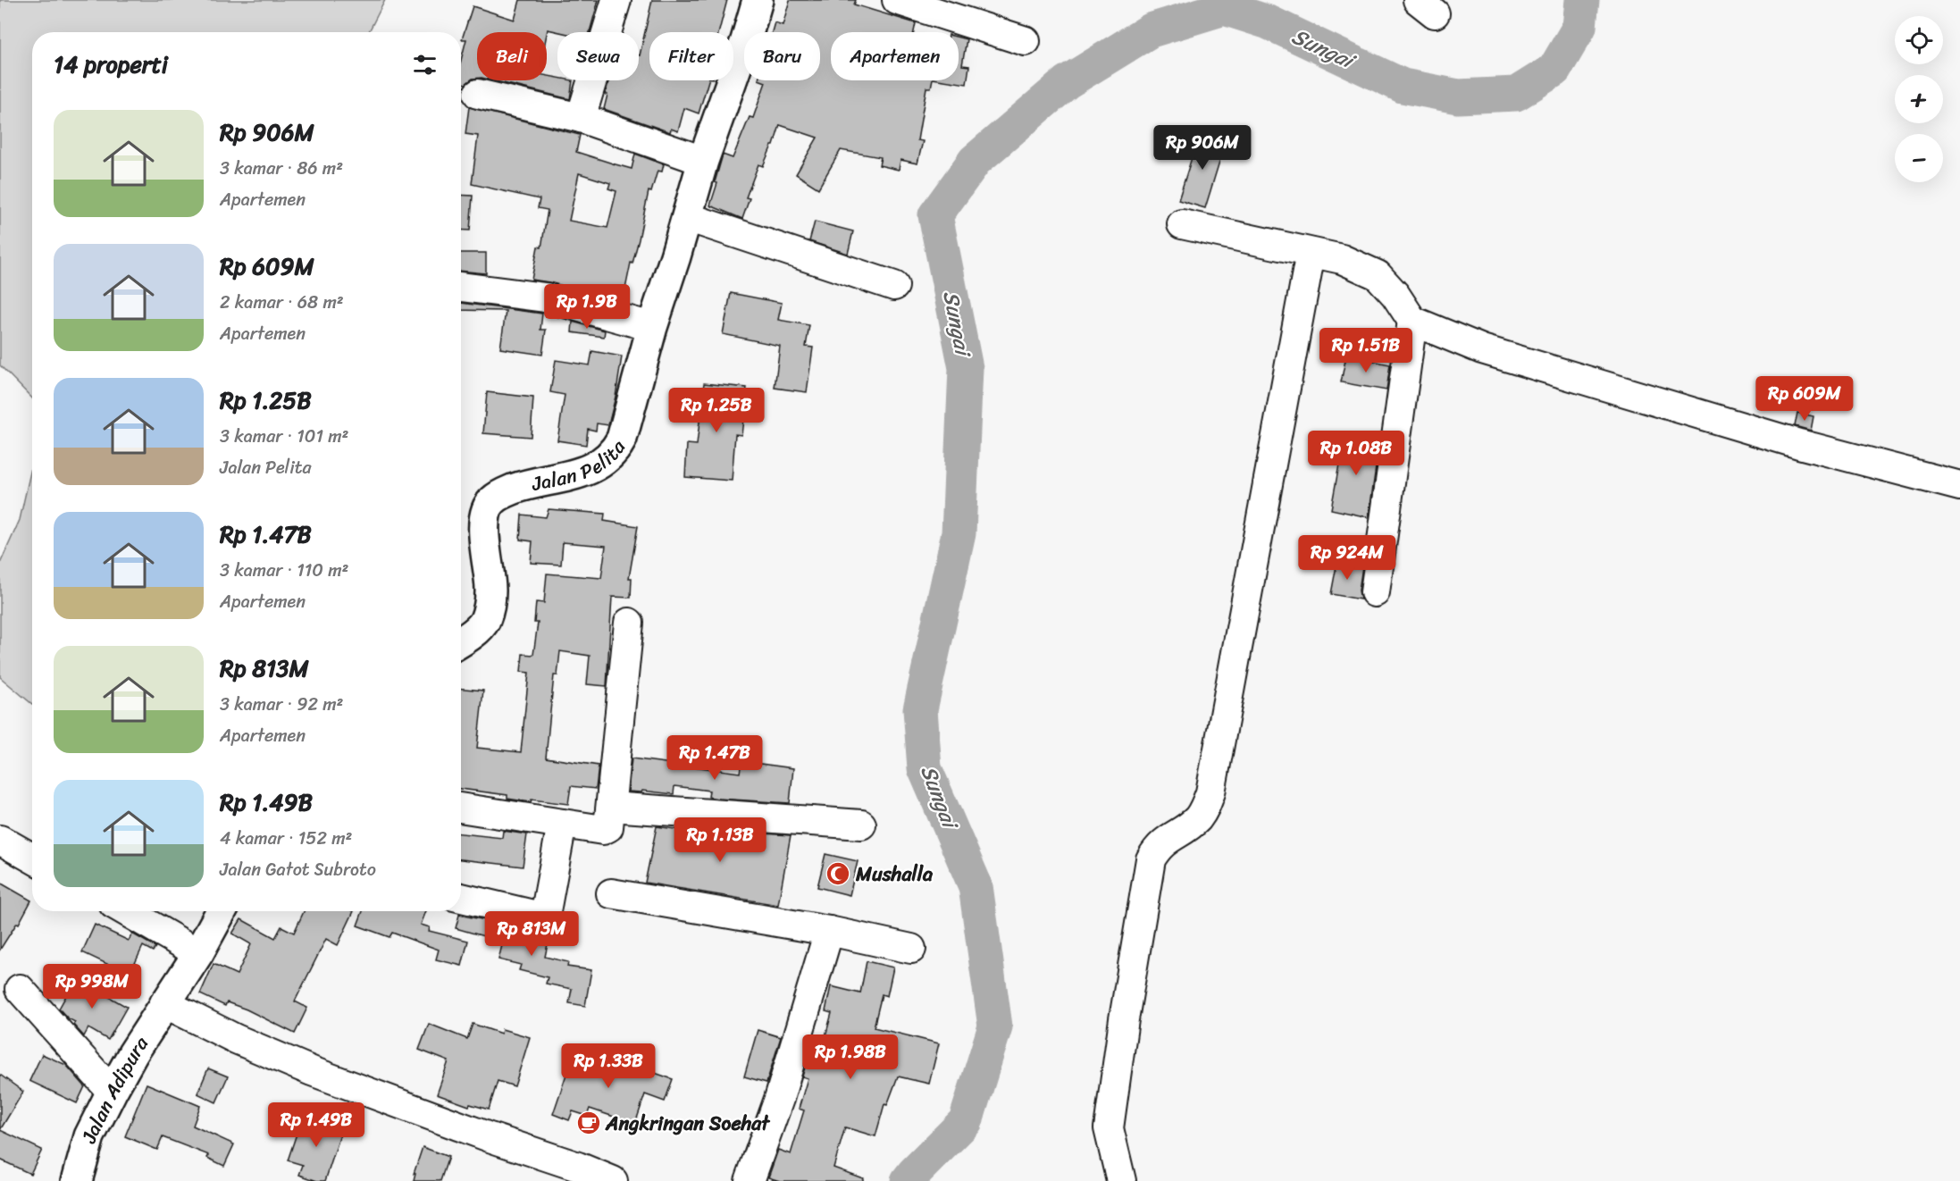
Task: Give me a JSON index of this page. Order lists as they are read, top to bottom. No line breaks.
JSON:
{"streets":{"highway":["Jalan Pelita","Jalan Adipura"]},"water":["Sungai"],"places":{"mosque":["Mushalla"],"cafe":["Angkringan Soehat"]},"page":{"map_buttons":["+","−"],"chip":["Beli","Sewa","Filter","Baru","Apartemen"],"heading":"14 properti","list":[{"name":"Rp 906M","note":"3 kamar · 86 m² · Apartemen"},{"name":"Rp 609M","note":"2 kamar · 68 m² · Apartemen"},{"name":"Rp 1.25B","note":"3 kamar · 101 m² · Jalan Pelita"},{"name":"Rp 1.47B","note":"3 kamar · 110 m² · Apartemen"},{"name":"Rp 813M","note":"3 kamar · 92 m² · Apartemen"},{"name":"Rp 1.49B","note":"4 kamar · 152 m² · Jalan Gatot Subroto"}],"price":["Rp 906M","Rp 1.9B","Rp 1.51B","Rp 609M","Rp 1.25B","Rp 1.08B","Rp 924M","Rp 1.47B","Rp 1.13B","Rp 813M","Rp 998M","Rp 1.98B","Rp 1.33B","Rp 1.49B"]}}
